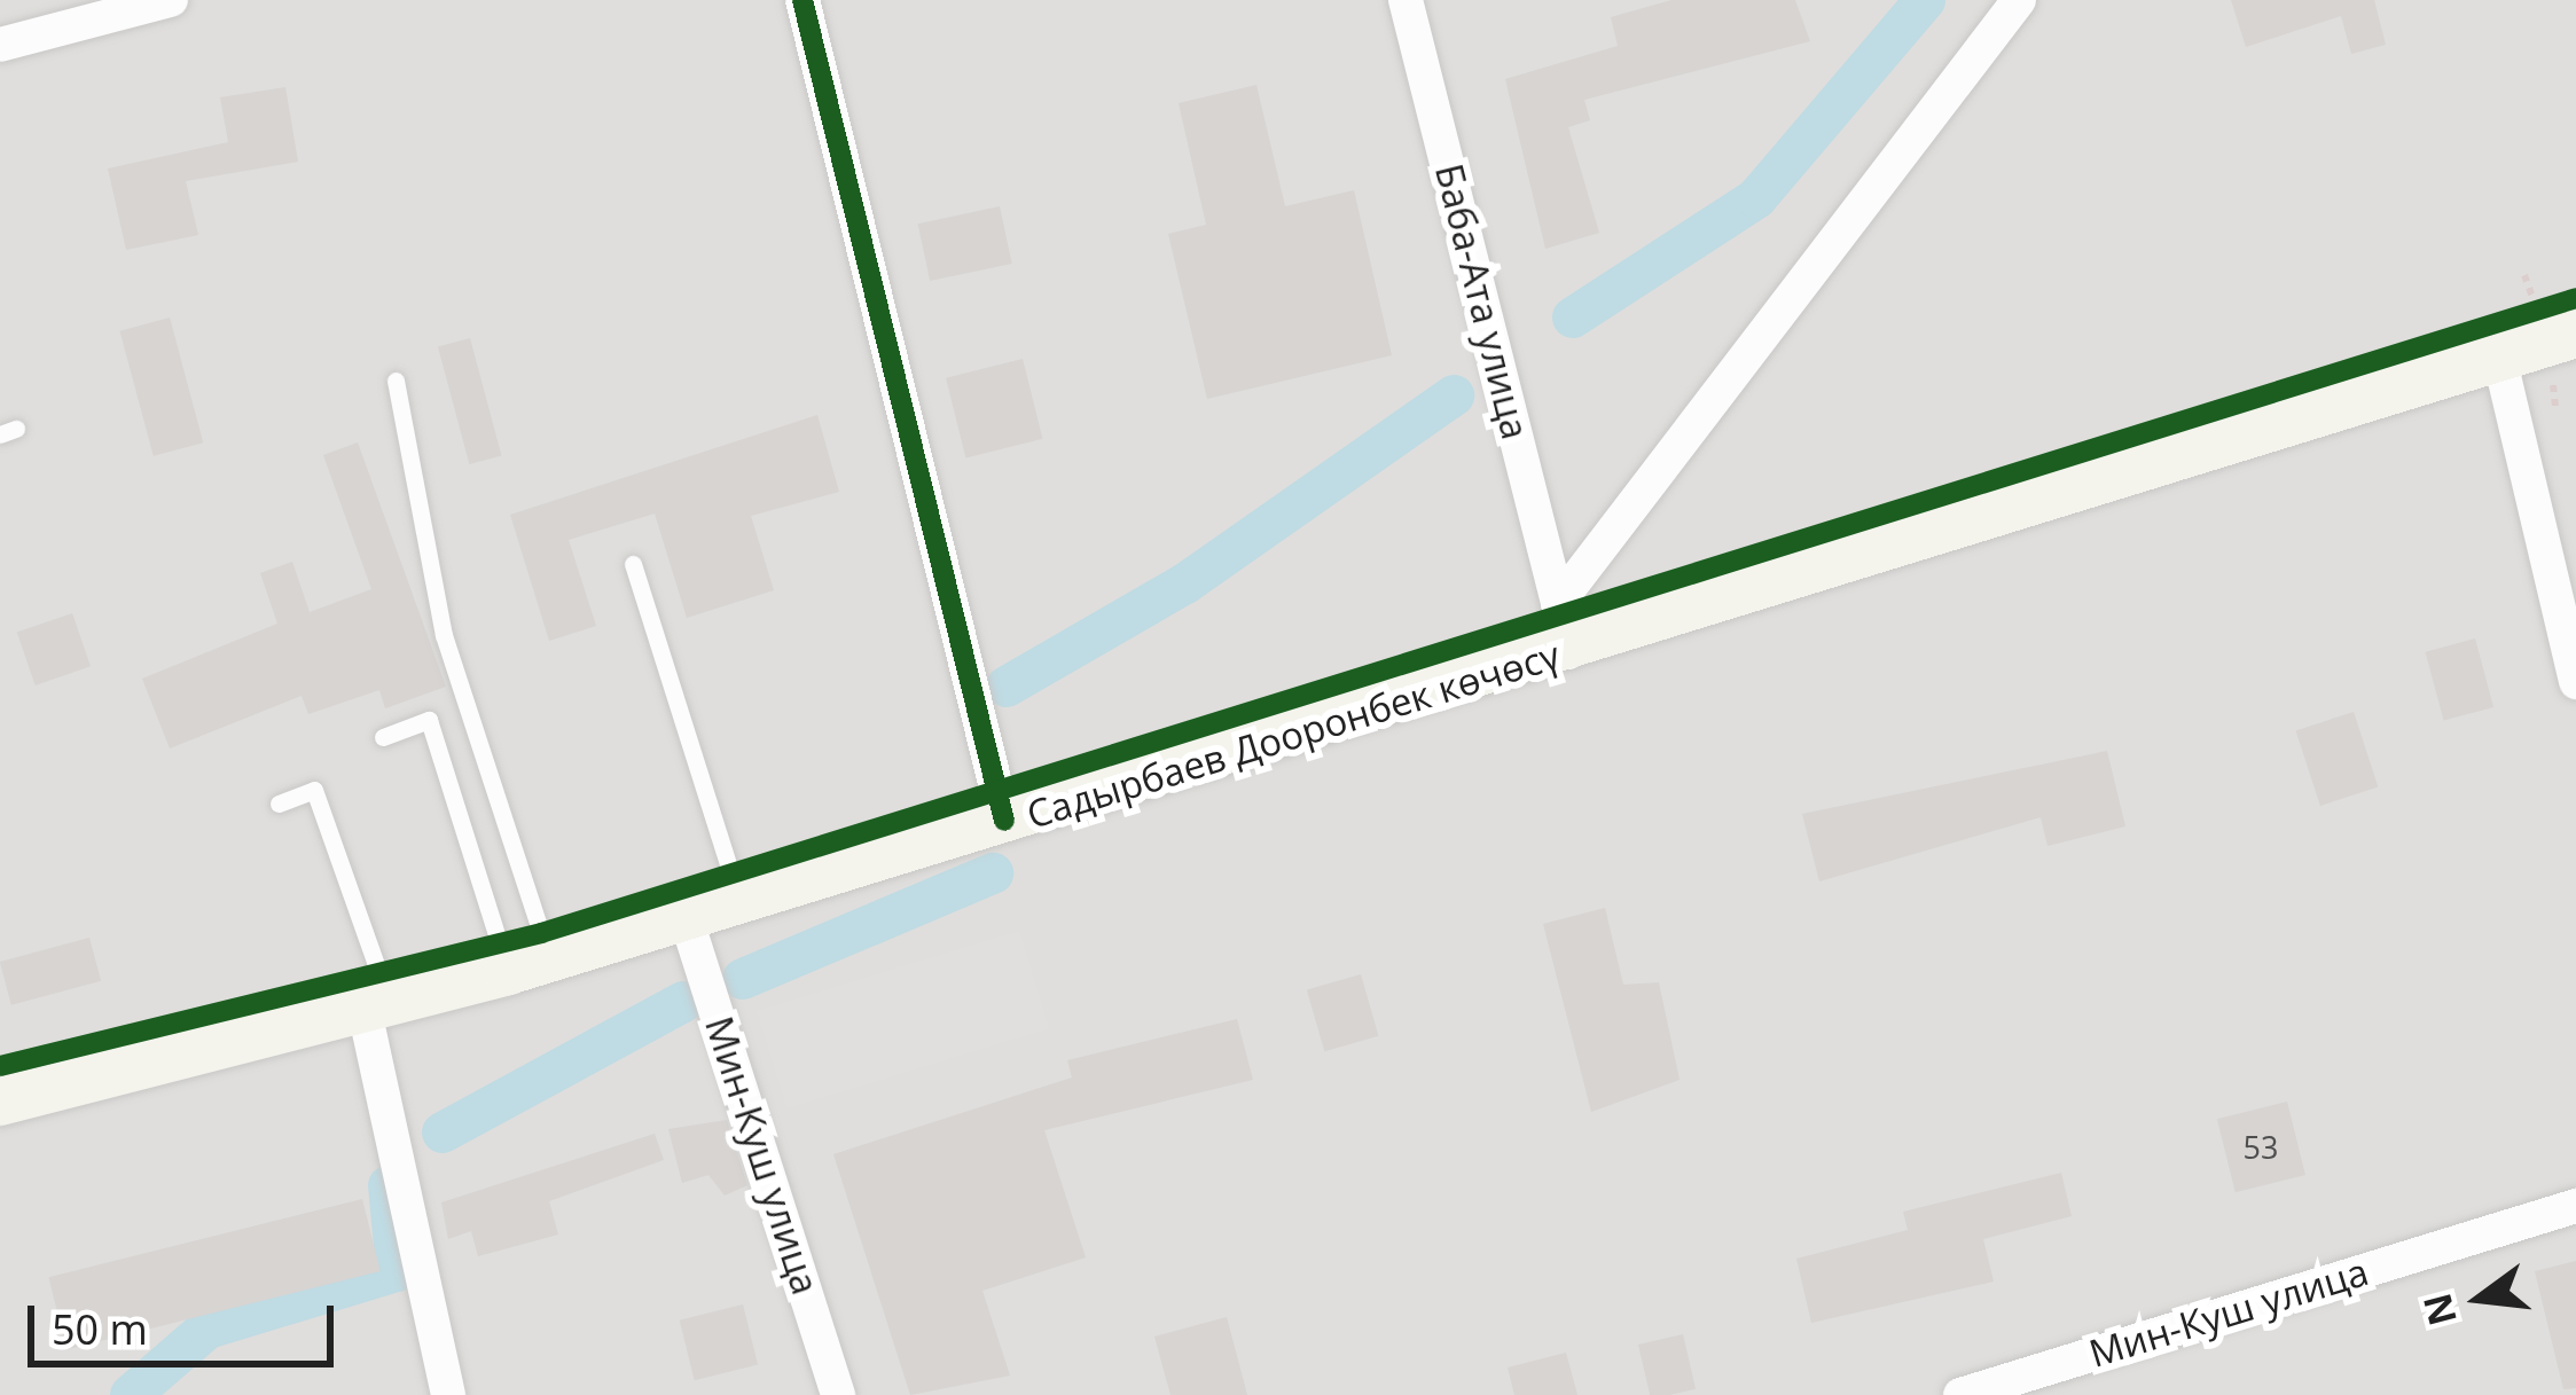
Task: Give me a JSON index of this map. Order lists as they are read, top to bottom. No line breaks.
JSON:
{"streets":{"main road":["Садырбаев Дооронбек көчөсү"],"street":["Баба-Ата улица","Мин-Куш улица"]},"crossings":[["Баба-Ата улица","Садырбаев Дооронбек көчөсү"],["Садырбаев Дооронбек көчөсү","Мин-Куш улица"]],"house_numbers":["53"],"scale_bar":"50 m","north":"left"}
